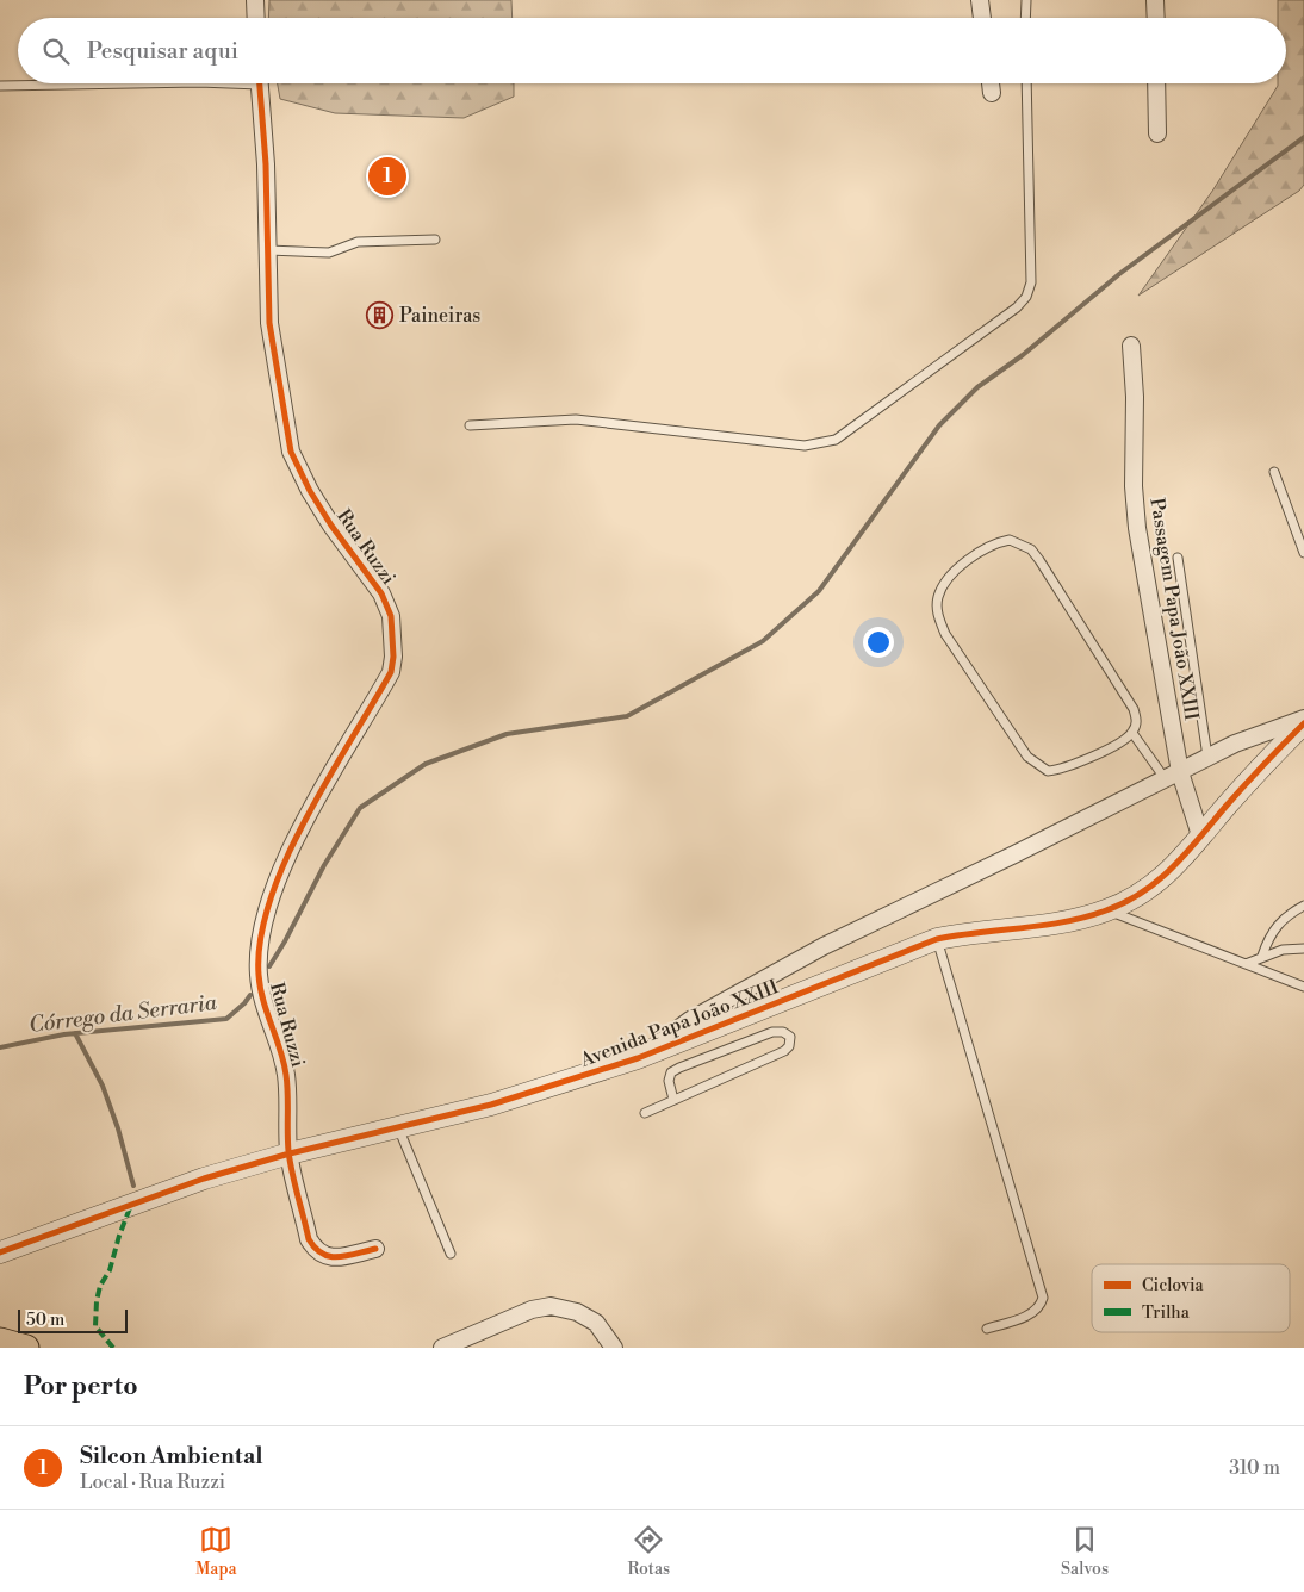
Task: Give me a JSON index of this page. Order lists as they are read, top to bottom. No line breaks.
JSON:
{"streets":{"street":["Rua Ruzzi","Passagem Papa João XXIII","Avenida Papa João XXIII"]},"crossings":[["Rua Ruzzi","Avenida Papa João XXIII"],["Passagem Papa João XXIII","Avenida Papa João XXIII"]],"water":["Córrego da Serraria"],"places":{"building":["Paineiras"]},"legend":["Ciclovia","Trilha"],"scale_bar":"50 m","page":{"search":"Pesquisar aqui","pins":"1","scale":"50 m","heading":"Por perto","list":[{"mark":"1","name":"Silcon Ambiental","note":"Local · Rua Ruzzi","value":"310 m"}],"nav":["Mapa","Rotas","Salvos"]}}
